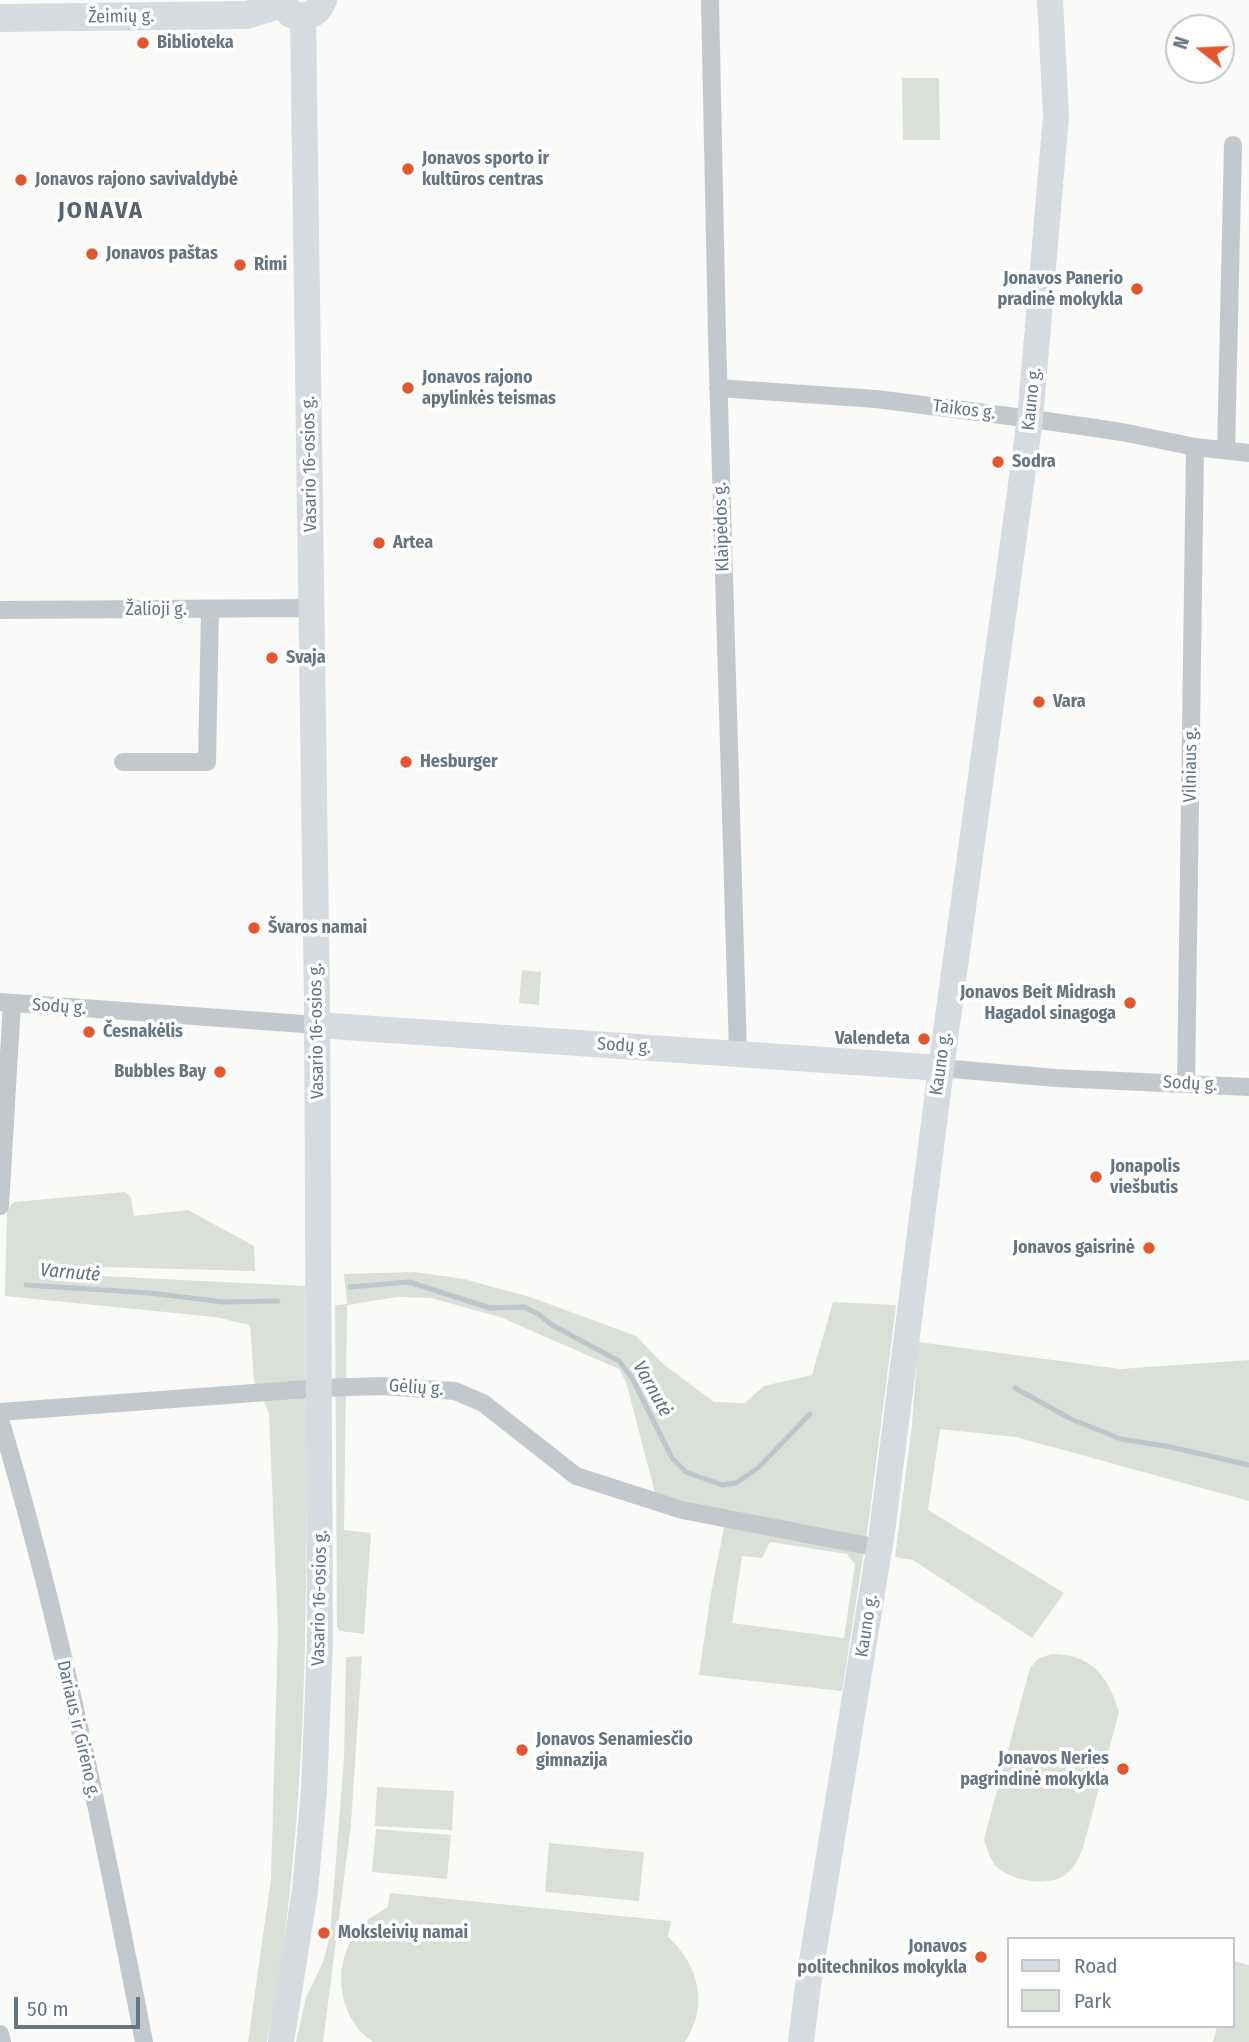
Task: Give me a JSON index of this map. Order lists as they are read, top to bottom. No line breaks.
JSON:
{"streets":{"main road":["Žeimių g.","Kauno g.","Vasario 16-osios g.","Sodų g."],"street":["Taikos g.","Klaipėdos g.","Žalioji g.","Vilniaus g.","Gėlių g.","Dariaus ir Girėno g."]},"crossings":[["Žeimių g.","Vasario 16-osios g."],["Kauno g.","Taikos g."],["Kauno g.","Sodų g."],["Kauno g.","Gėlių g."],["Taikos g.","Klaipėdos g."],["Taikos g.","Vilniaus g."],["Vasario 16-osios g.","Žalioji g."],["Vasario 16-osios g.","Sodų g."],["Vasario 16-osios g.","Gėlių g."],["Klaipėdos g.","Sodų g."],["Vilniaus g.","Sodų g."]],"districts":["JONAVA"],"water":["Varnutė"],"places":["Biblioteka","Jonavos sporto ir kultūros centras","Jonavos rajono savivaldybė","Jonavos paštas","Rimi","Jonavos Panerio pradinė mokykla","Jonavos rajono apylinkės teismas","Sodra","Artea","Svaja","Vara","Hesburger","Švaros namai","Jonavos Beit Midrash Hagadol sinagoga","Česnakėlis","Valendeta","Bubbles Bay","Jonapolis viešbutis","Jonavos gaisrinė","Jonavos Senamiesčio gimnazija","Jonavos Neries pagrindinė mokykla","Moksleivių namai","Jonavos politechnikos mokykla"],"legend":["Road","Park"],"scale_bar":"50 m","north":"left"}
